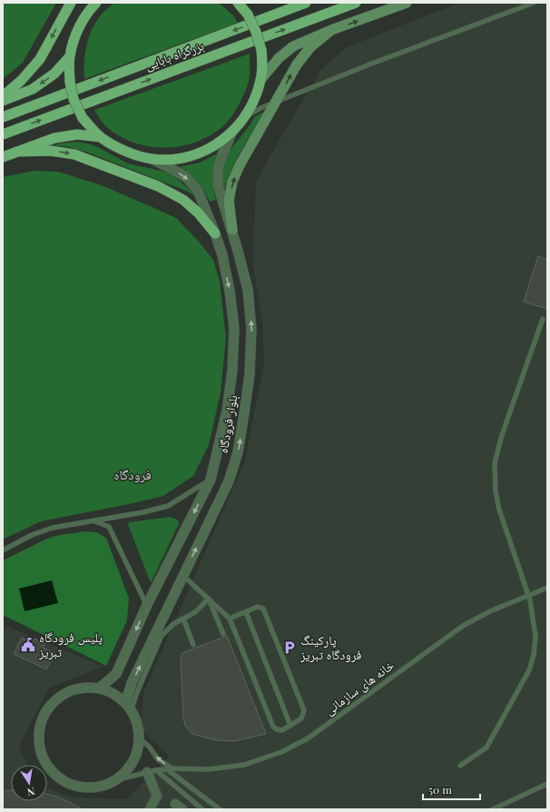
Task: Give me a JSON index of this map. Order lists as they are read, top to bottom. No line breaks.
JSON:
{"streets":{"highway":["بزرگراه بابایی"],"street":["بلوار فرودگاه"],"lane":["خانه های سازمانی"]},"crossings":[["بلوار فرودگاه","خانه های سازمانی"]],"districts":["فرودگاه"],"places":{"public building":["پلیس فرودگاه تبریز"],"parking":["پارکینگ فرودگاه تبریز"]},"scale_bar":"50 m","north":"bottom"}
